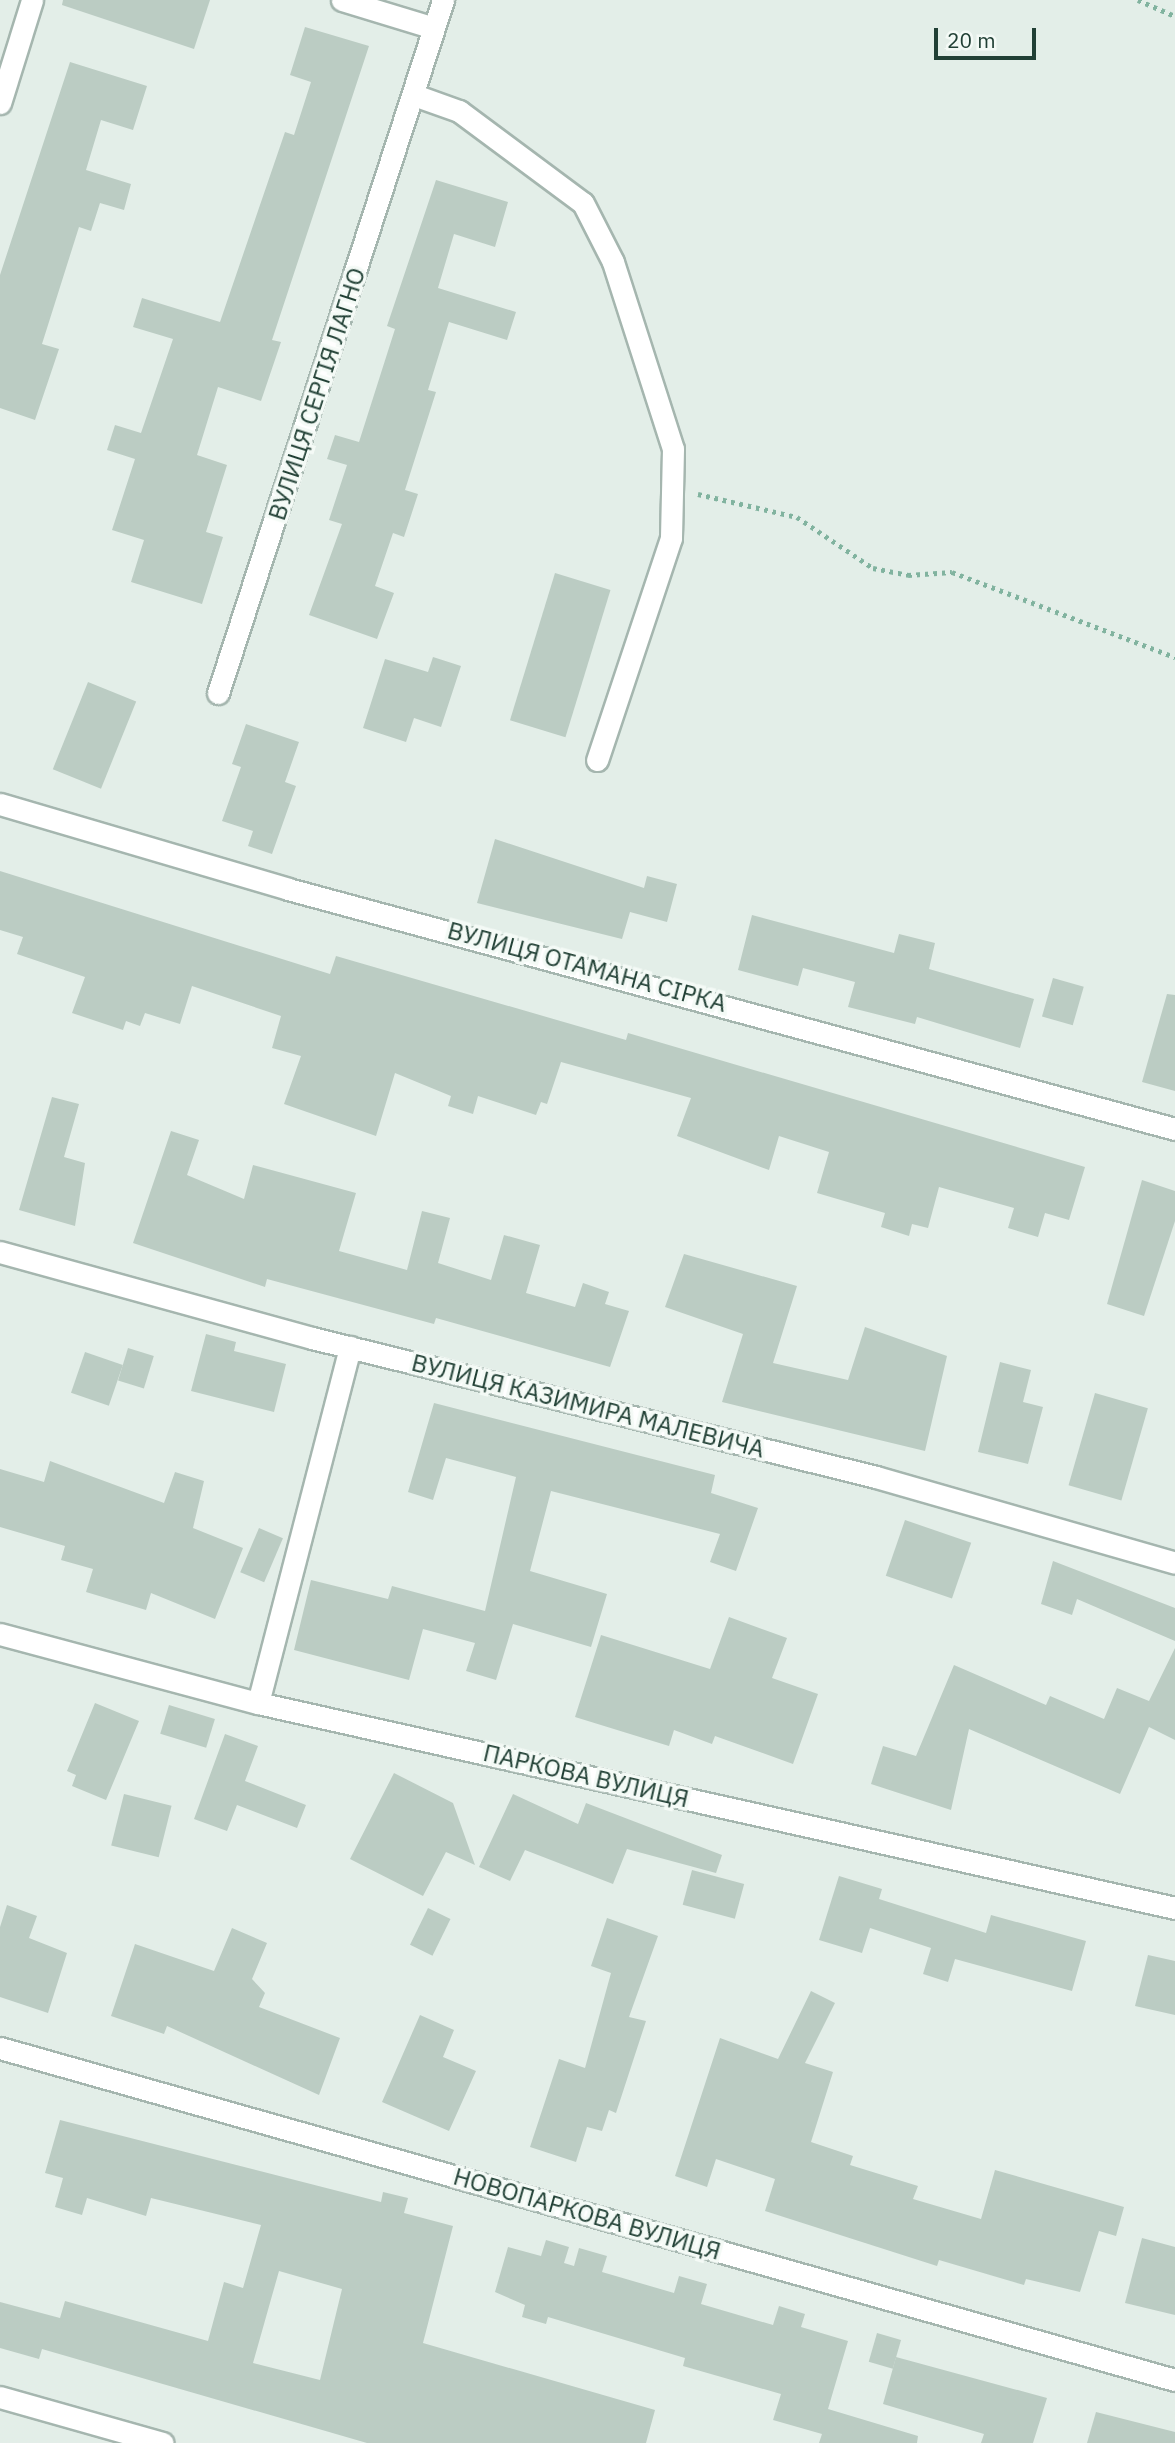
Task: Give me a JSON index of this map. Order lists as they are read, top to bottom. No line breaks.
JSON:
{"streets":{"street":["ВУЛИЦЯ СЕРГІЯ ЛАГНО","ВУЛИЦЯ ОТАМАНА СІРКА","ВУЛИЦЯ КАЗИМИРА МАЛЕВИЧА","ПАРКОВА ВУЛИЦЯ","НОВОПАРКОВА ВУЛИЦЯ"]},"scale_bar":"20 m"}
